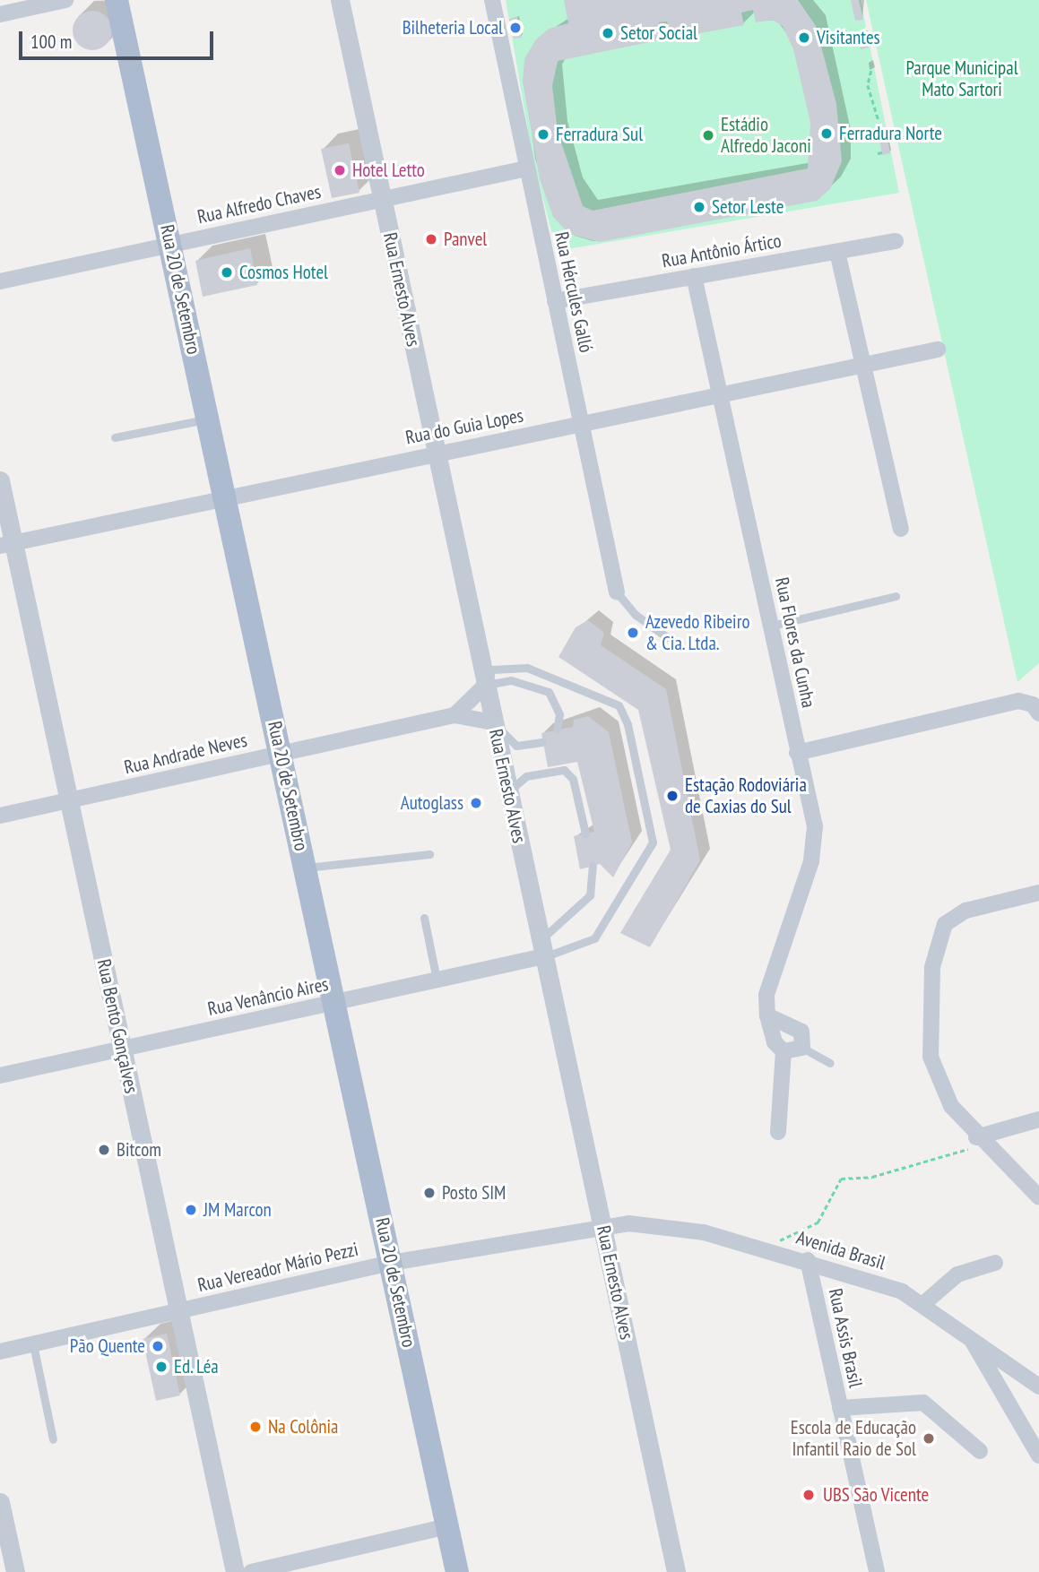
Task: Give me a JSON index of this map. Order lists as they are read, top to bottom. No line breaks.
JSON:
{"streets":{"main road":["Rua 20 de Setembro"],"street":["Rua Alfredo Chaves","Rua Antônio Ártico","Rua Ernesto Alves","Rua Hércules Galló","Rua do Guia Lopes","Rua Flores da Cunha","Rua Andrade Neves","Rua Venâncio Aires","Rua Bento Gonçalves","Avenida Brasil","Rua Vereador Mário Pezzi","Rua Assis Brasil"]},"crossings":[["Rua Alfredo Chaves","Rua 20 de Setembro"],["Rua Alfredo Chaves","Rua Ernesto Alves"],["Rua Alfredo Chaves","Rua Hércules Galló"],["Rua Antônio Ártico","Rua Hércules Galló"],["Rua Antônio Ártico","Rua Flores da Cunha"],["Rua 20 de Setembro","Rua do Guia Lopes"],["Rua 20 de Setembro","Rua Andrade Neves"],["Rua 20 de Setembro","Rua Venâncio Aires"],["Rua 20 de Setembro","Rua Vereador Mário Pezzi"],["Rua Ernesto Alves","Rua do Guia Lopes"],["Rua Ernesto Alves","Rua Andrade Neves"],["Rua Ernesto Alves","Rua Venâncio Aires"],["Rua Ernesto Alves","Avenida Brasil"],["Rua Ernesto Alves","Rua Vereador Mário Pezzi"],["Rua Hércules Galló","Rua do Guia Lopes"],["Rua do Guia Lopes","Rua Flores da Cunha"],["Rua do Guia Lopes","Rua Bento Gonçalves"],["Rua Andrade Neves","Rua Bento Gonçalves"],["Rua Venâncio Aires","Rua Bento Gonçalves"],["Rua Bento Gonçalves","Rua Vereador Mário Pezzi"],["Avenida Brasil","Rua Vereador Mário Pezzi"],["Avenida Brasil","Rua Assis Brasil"]],"parks":["Parque Municipal Mato Sartori"],"places":["Bilheteria Local","Setor Social","Visitantes","Ferradura Norte","Ferradura Sul","Estádio Alfredo Jaconi","Hotel Letto","Setor Leste","Panvel","Cosmos Hotel","Azevedo Ribeiro & Cia. Ltda.","Estação Rodoviária de Caxias do Sul","Autoglass","Bitcom","Posto SIM","JM Marcon","Pão Quente","Ed. Léa","Na Colônia","Escola de Educação Infantil Raio de Sol","UBS São Vicente"],"scale_bar":"100 m"}
